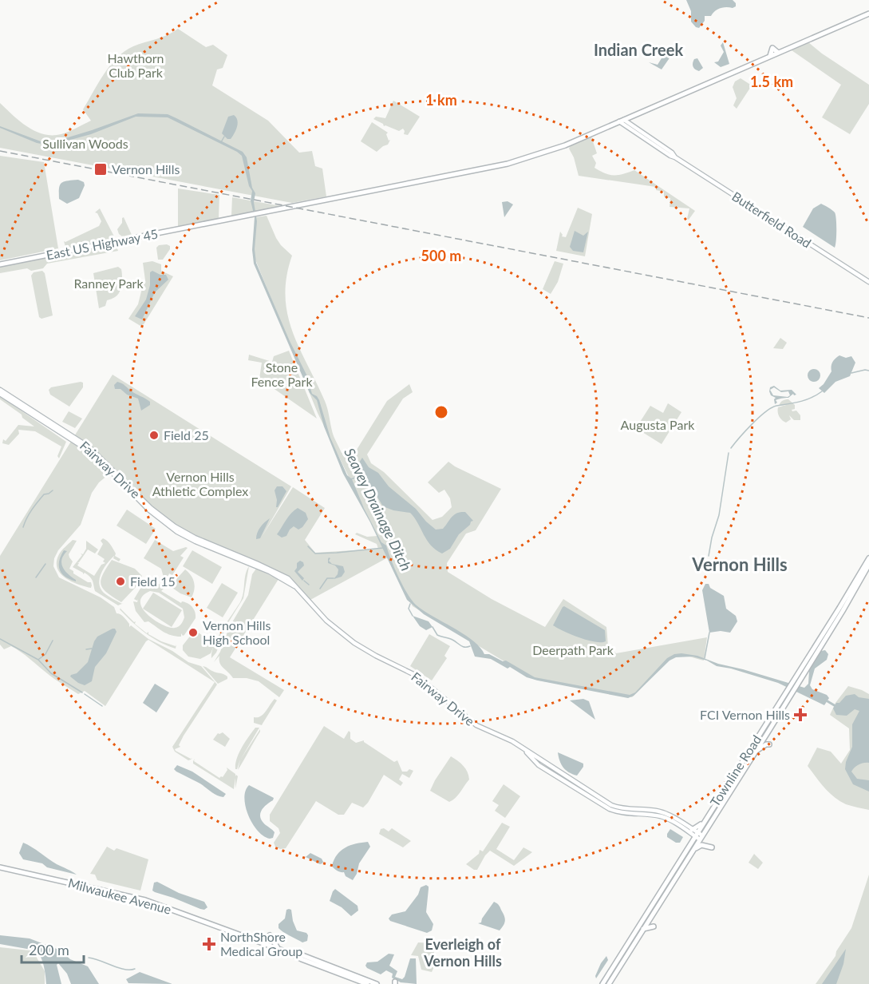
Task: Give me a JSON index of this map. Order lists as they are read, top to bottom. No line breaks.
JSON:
{"streets":{"main road":["Butterfield Road","East US Highway 45","Fairway Drive","Townline Road","Milwaukee Avenue"]},"crossings":[["Butterfield Road","East US Highway 45"],["Fairway Drive","Townline Road"]],"districts":["Indian Creek","Vernon Hills","Everleigh of Vernon Hills"],"water":["Seavey Drainage Ditch"],"parks":["Hawthorn Club Park","Sullivan Woods","Ranney Park","Stone Fence Park","Augusta Park","Vernon Hills Athletic Complex","Deerpath Park"],"places":{"transit":["Vernon Hills"],"other":["Field 25","Field 15","Vernon Hills High School"],"health":["FCI Vernon Hills","NorthShore Medical Group"]},"scale_bar":"200 m","rings":["1.5 km","1 km","500 m"]}
